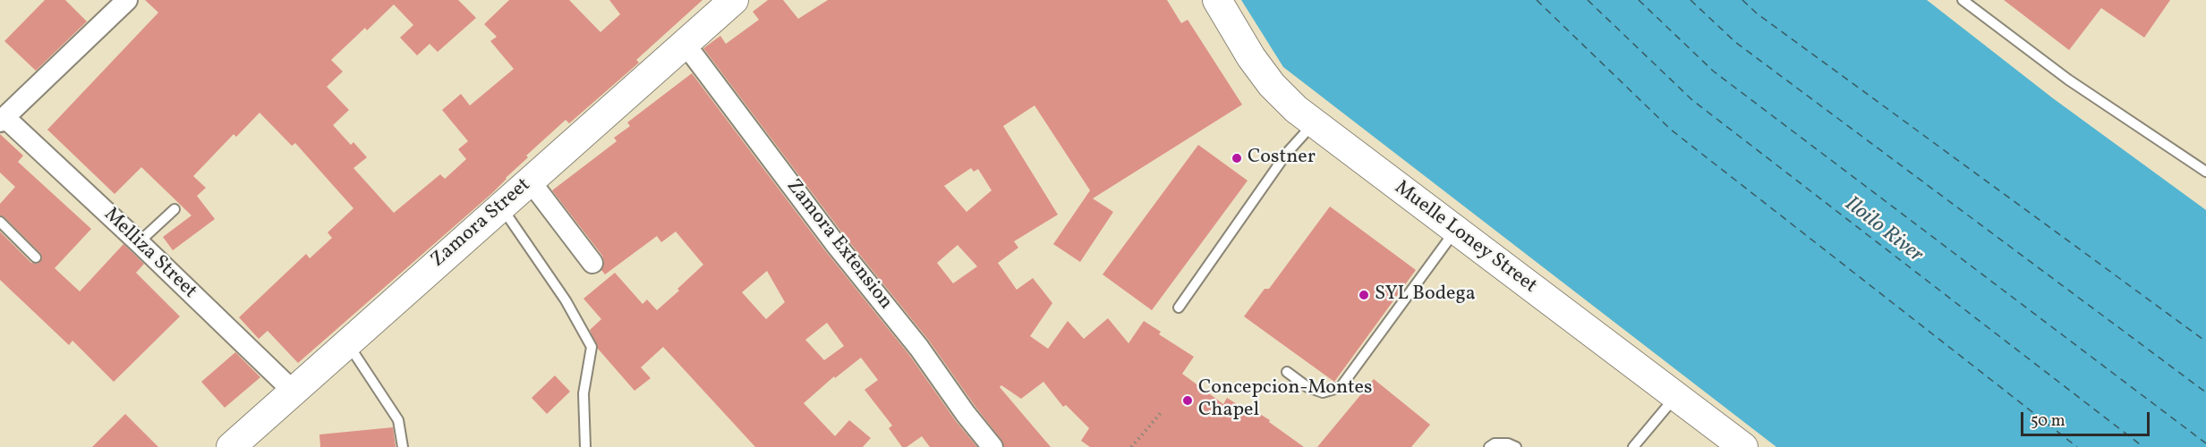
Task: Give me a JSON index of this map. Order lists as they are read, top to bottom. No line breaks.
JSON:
{"streets":{"main road":["Zamora Street","Muelle Loney Street"],"street":["Zamora Extension","Melliza Street"]},"crossings":[["Zamora Street","Zamora Extension"],["Zamora Street","Melliza Street"]],"water":["Iloilo River"],"places":["Costner","SYL Bodega","Concepcion-Montes Chapel"],"scale_bar":"50 m"}
